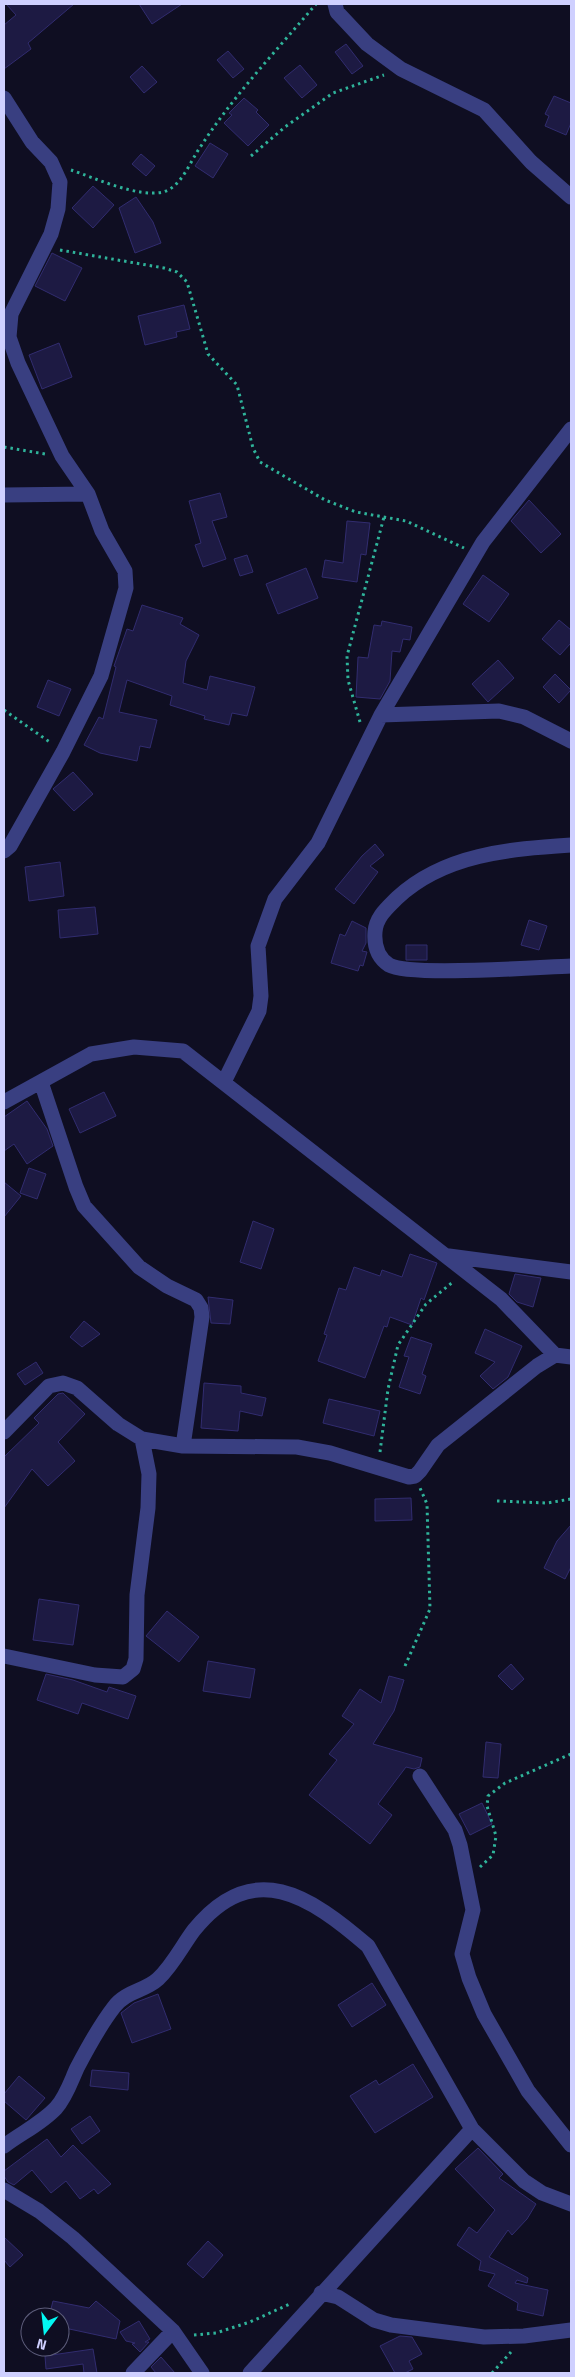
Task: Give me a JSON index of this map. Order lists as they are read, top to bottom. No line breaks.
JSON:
{"north":"bottom"}
